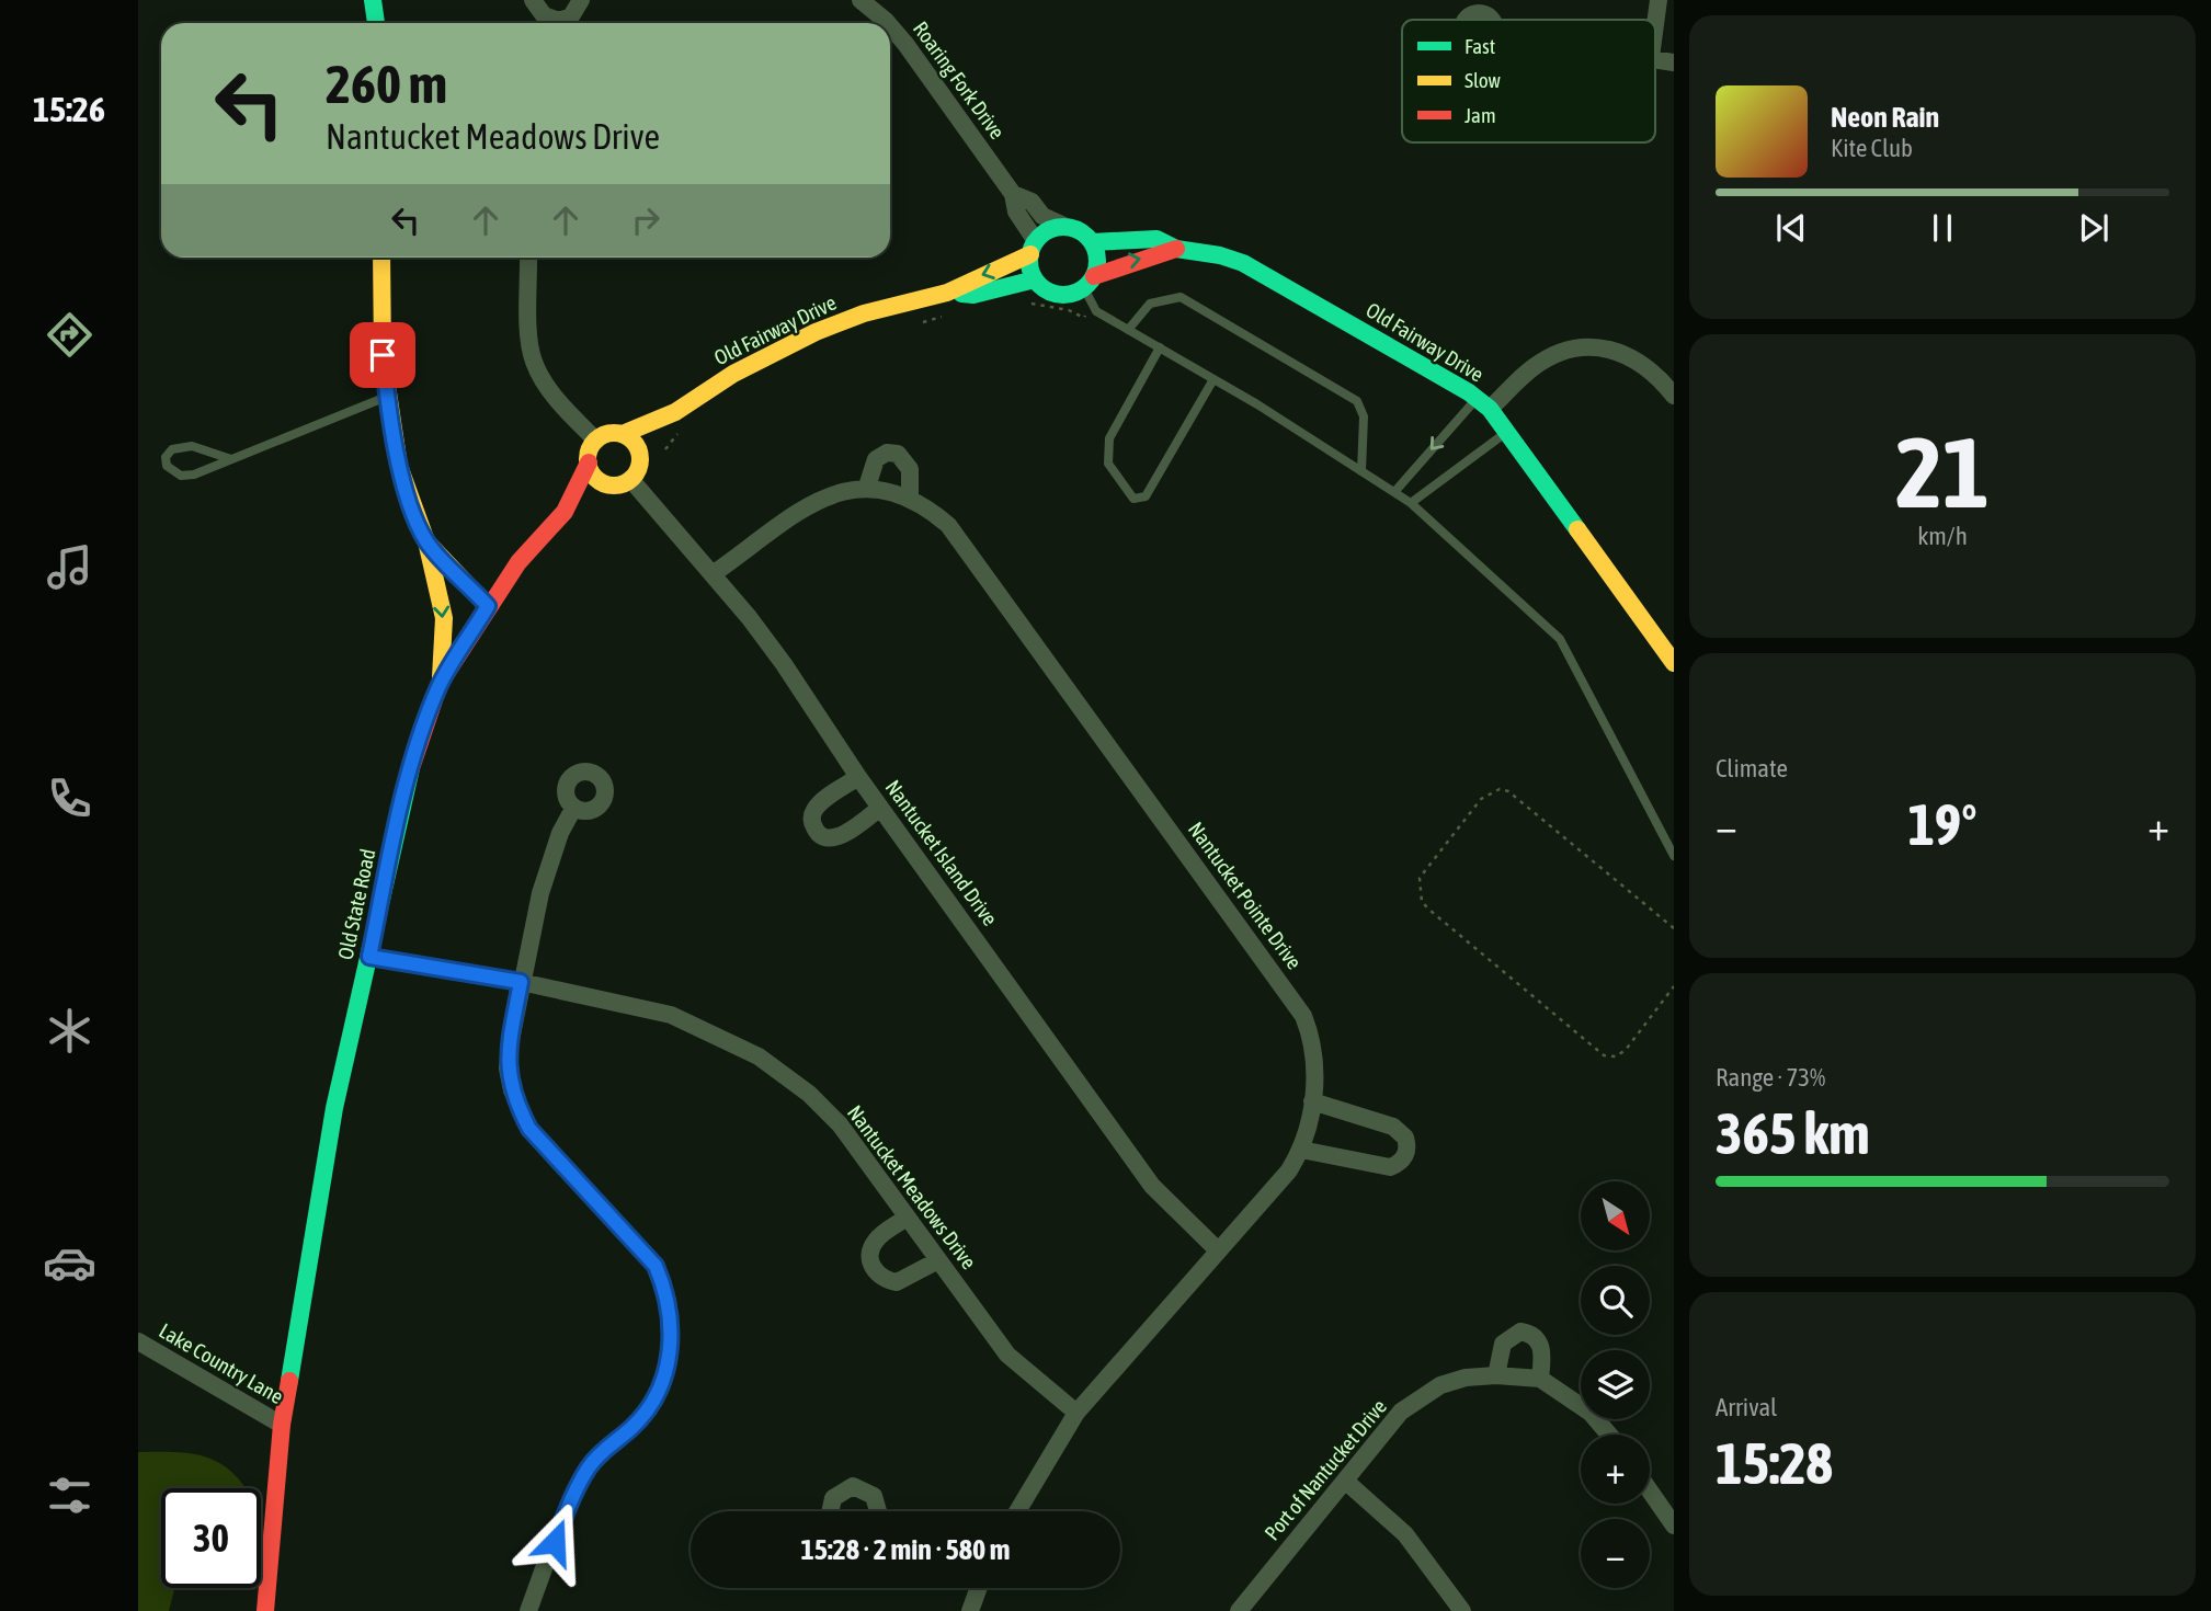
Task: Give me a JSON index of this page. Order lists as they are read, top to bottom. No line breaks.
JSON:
{"streets":{"street":["Roaring Fork Drive","Old Fairway Drive","Nantucket Island Drive","Nantucket Pointe Drive","Old State Road","Nantucket Meadows Drive","Lake Country Lane","Port of Nantucket Drive"]},"crossings":[["Roaring Fork Drive","Old Fairway Drive"],["Old Fairway Drive","Nantucket Island Drive"],["Nantucket Island Drive","Nantucket Pointe Drive"],["Nantucket Pointe Drive","Nantucket Meadows Drive"],["Old State Road","Nantucket Meadows Drive"],["Old State Road","Lake Country Lane"]],"legend":["Fast","Slow","Jam"],"north":"bottom right","page":{"tabs":"15:26","turn":["260 m","Nantucket Meadows Drive"],"song":["Neon Rain","Kite Club"],"tile":[["21","km/h"],"Climate",["Range · 73%","365 km"],["Arrival","15:28"]],"heat":["−","19°","+"],"map_buttons":["+","−"],"limit":"30","trip":"15:28 · 2 min · 580 m"}}
